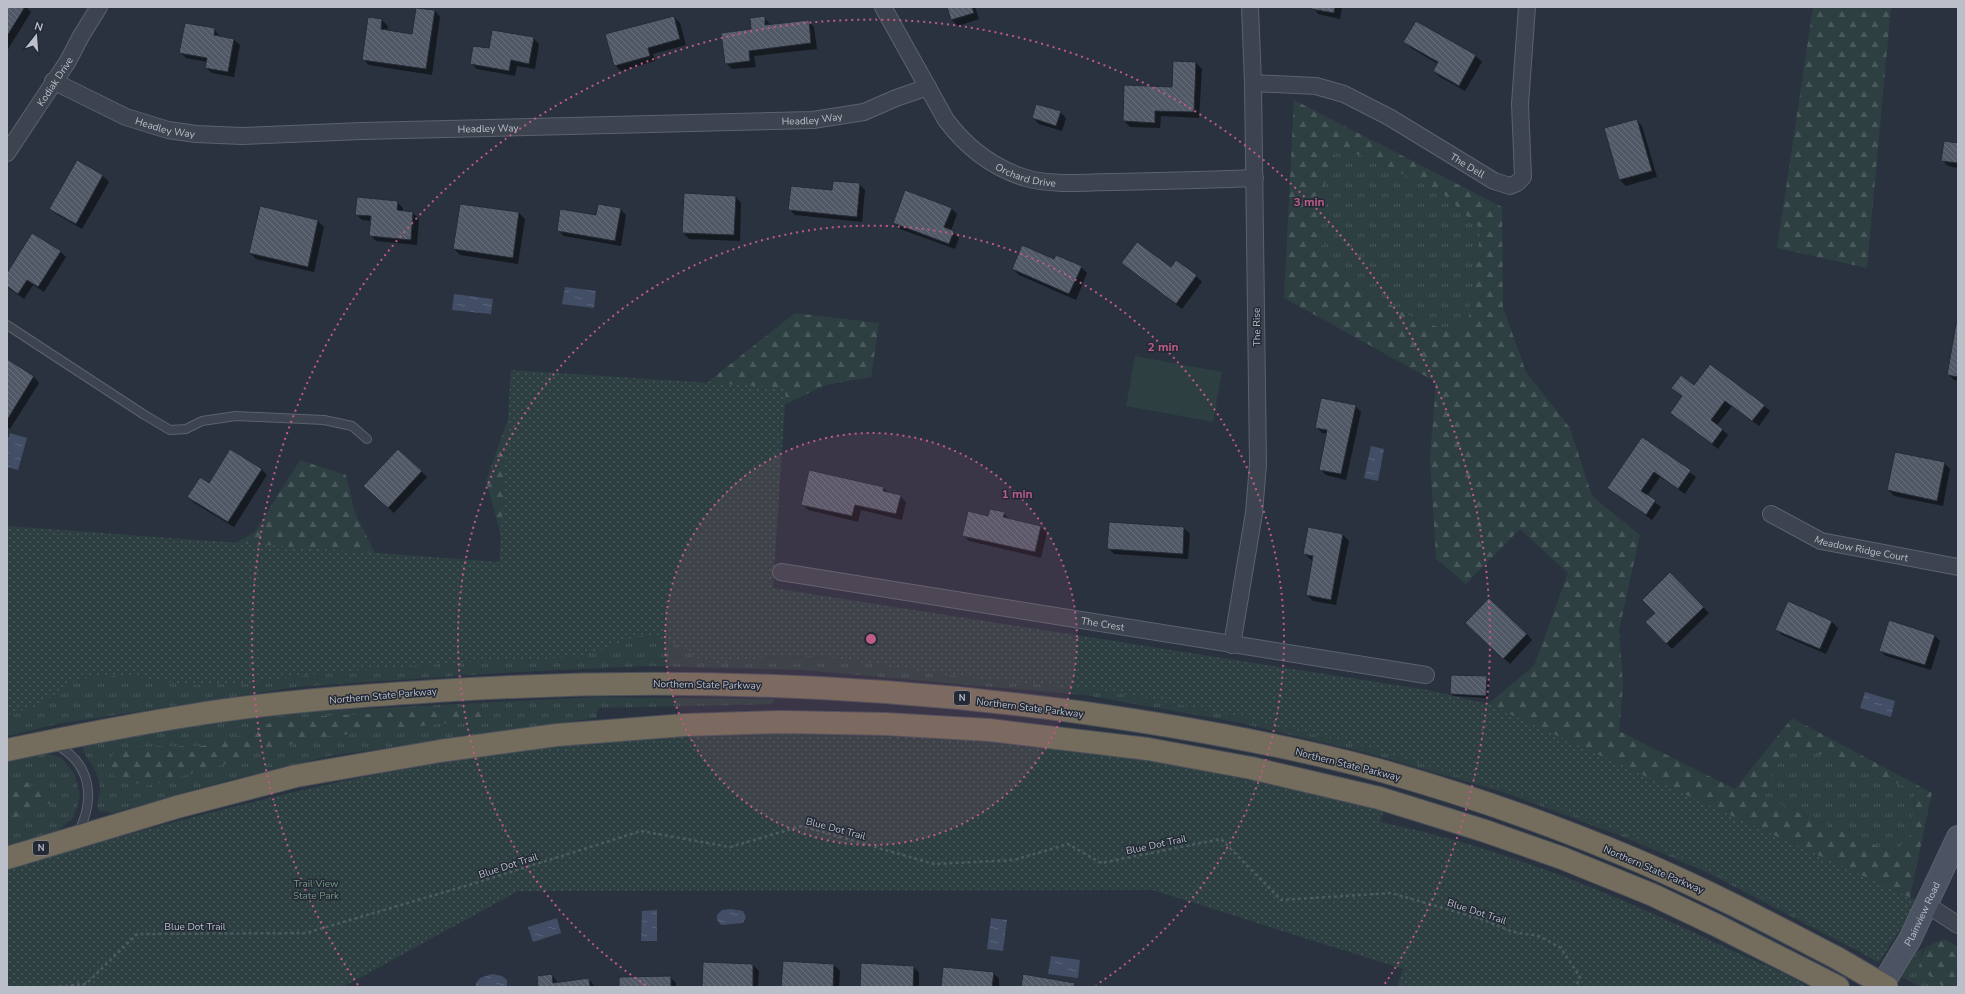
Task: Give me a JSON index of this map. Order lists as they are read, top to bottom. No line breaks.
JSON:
{"streets":{"highway":["Northern State Parkway","N"],"main road":["Plainview Road"],"street":["Kodiak Drive","Headley Way","The Dell","Orchard Drive","The Rise","Meadow Ridge Court","The Crest"],"path":["Blue Dot Trail"]},"crossings":[["Kodiak Drive","Headley Way"],["Headley Way","Orchard Drive"],["The Dell","The Rise"],["Orchard Drive","The Rise"],["The Rise","The Crest"]],"parks":["Trail View State Park"],"north":"top","rings":["3 min","2 min","1 min"]}
